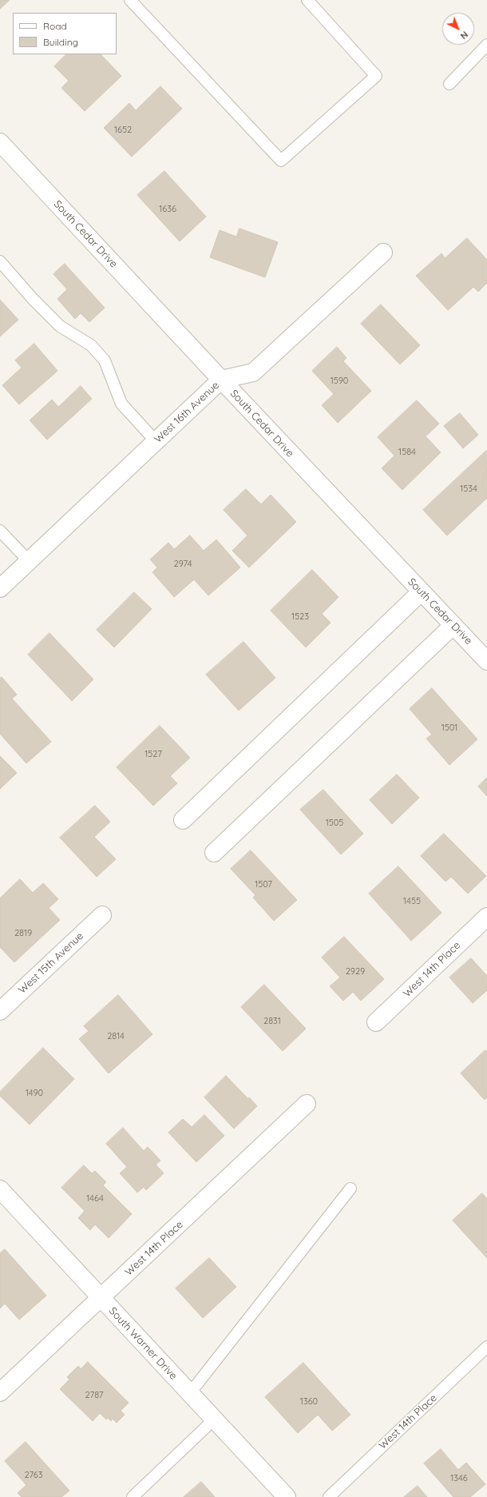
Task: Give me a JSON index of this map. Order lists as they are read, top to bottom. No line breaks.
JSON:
{"streets":{"street":["South Cedar Drive","West 16th Avenue","West 15th Avenue","West 14th Place","South Warner Drive"]},"crossings":[["South Cedar Drive","West 16th Avenue"],["West 14th Place","South Warner Drive"]],"house_numbers":["1652","1636","1590","1584","1534","2974","1523","1501","1527","1505","1507","1455","2819","2929","2831","2814","1490","1464","2787","1360","2763","1346"],"legend":["Road","Building"],"north":"bottom right"}
